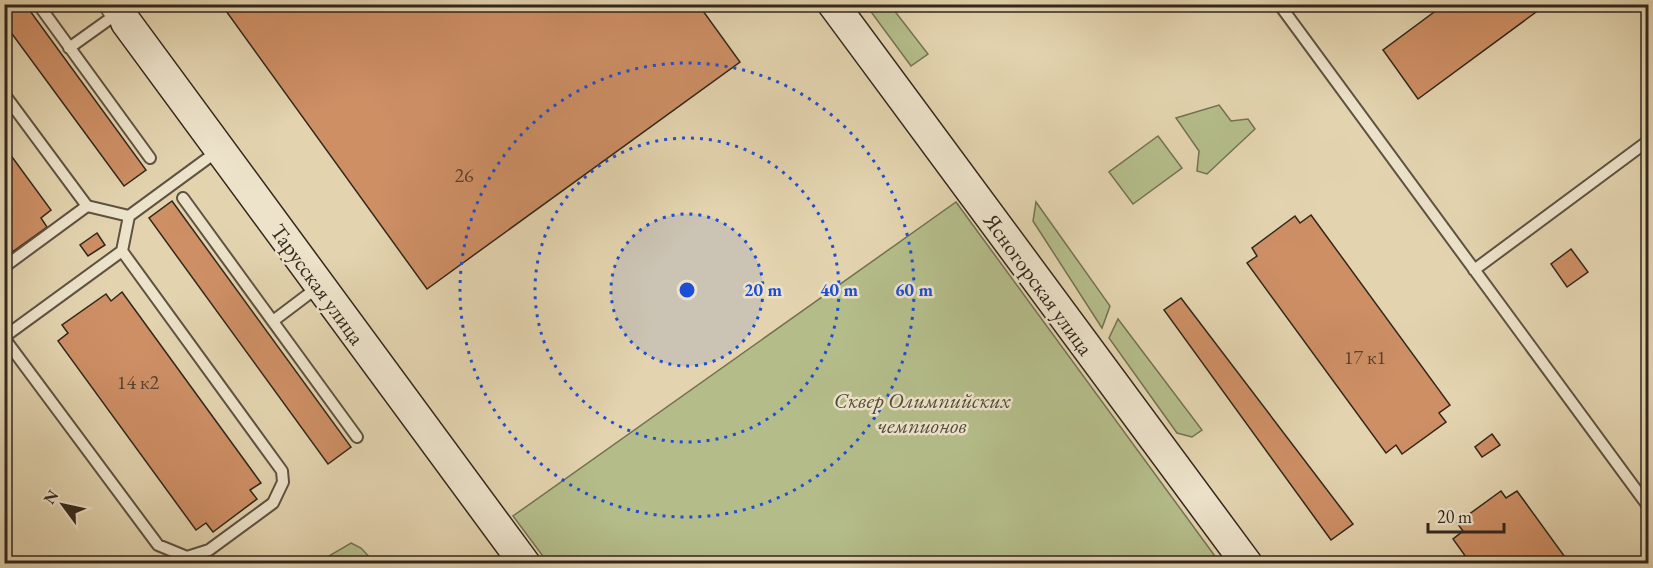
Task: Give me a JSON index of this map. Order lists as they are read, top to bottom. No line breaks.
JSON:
{"streets":{"main road":["Тарусская улица","Ясногорская улица"]},"parks":["Сквер Олимпийских чемпионов"],"house_numbers":["26","17 к1","14 к2"],"scale_bar":"20 m","north":"top left","rings":["20 m","40 m","60 m"]}
